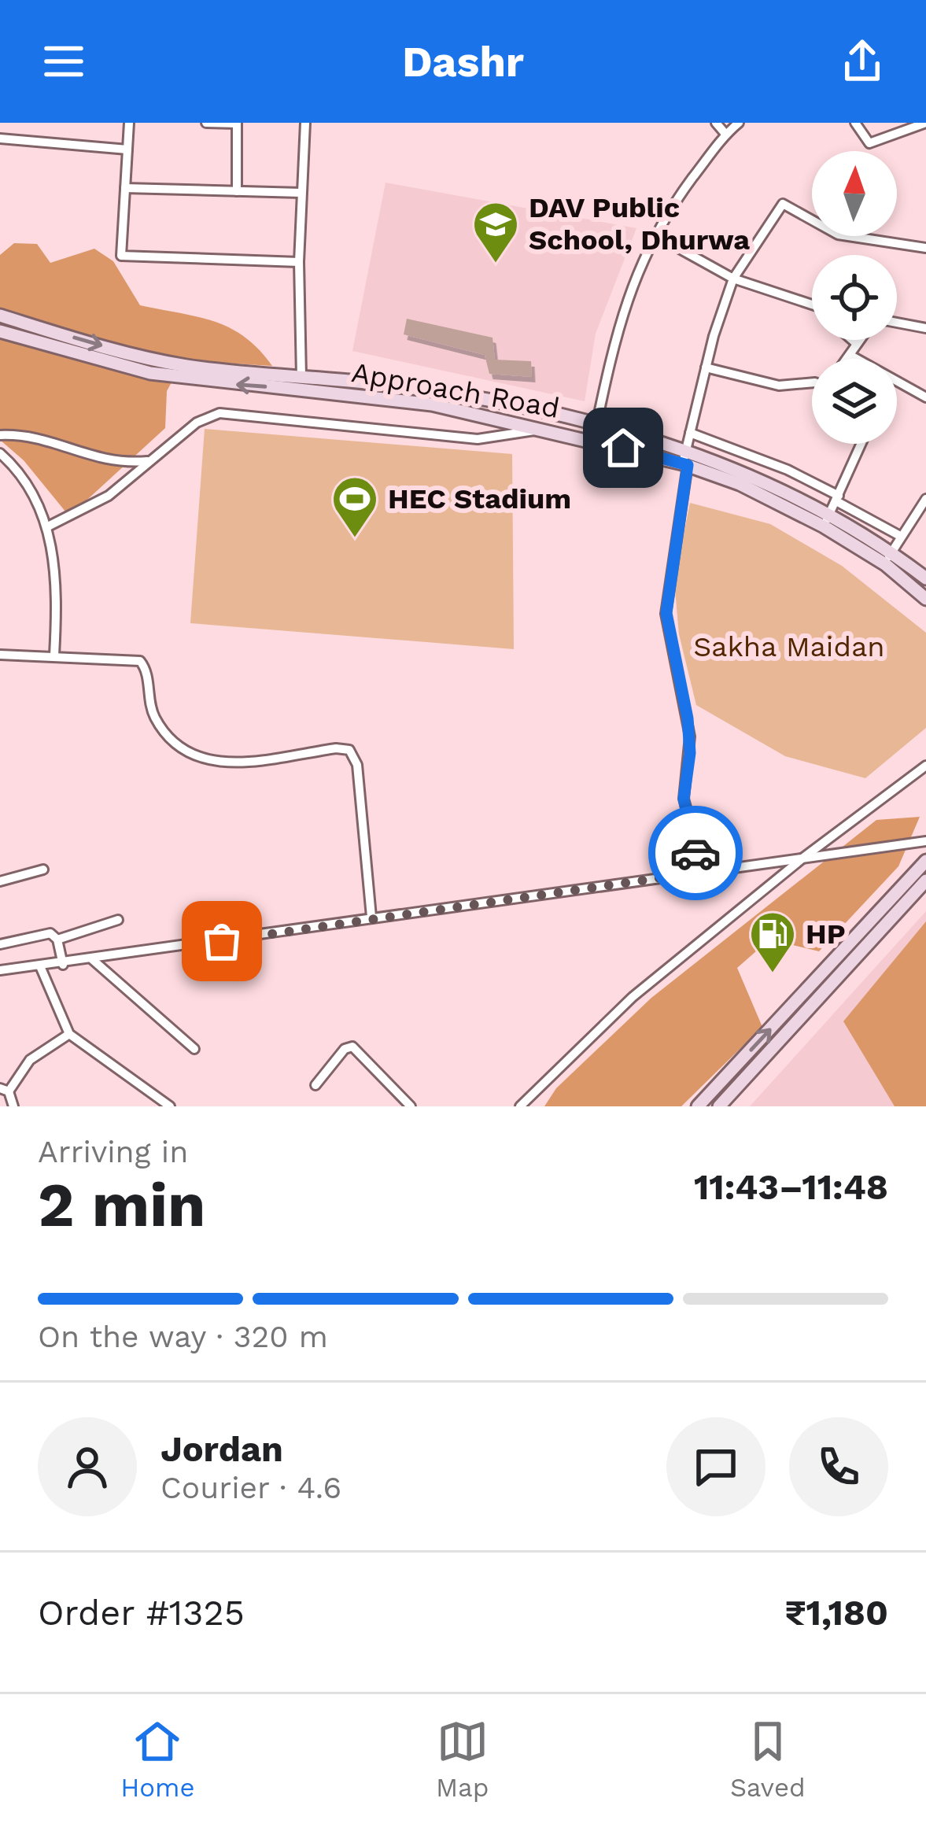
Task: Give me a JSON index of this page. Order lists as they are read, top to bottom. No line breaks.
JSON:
{"streets":{"street":["Approach Road"]},"parks":["Sakha Maidan"],"places":{"school or university":["DAV Public School, Dhurwa"],"sports":["HEC Stadium"],"fuel station":["HP"]},"north":"top","page":{"header":"Dashr","heading":["2 min","Arriving in","11:43–11:48"],"panel":["Jordan","Courier · 4.6","Order #1325","₹1,180"],"bar":"On the way · 320 m","tabs":["Home","Map","Saved"]}}
